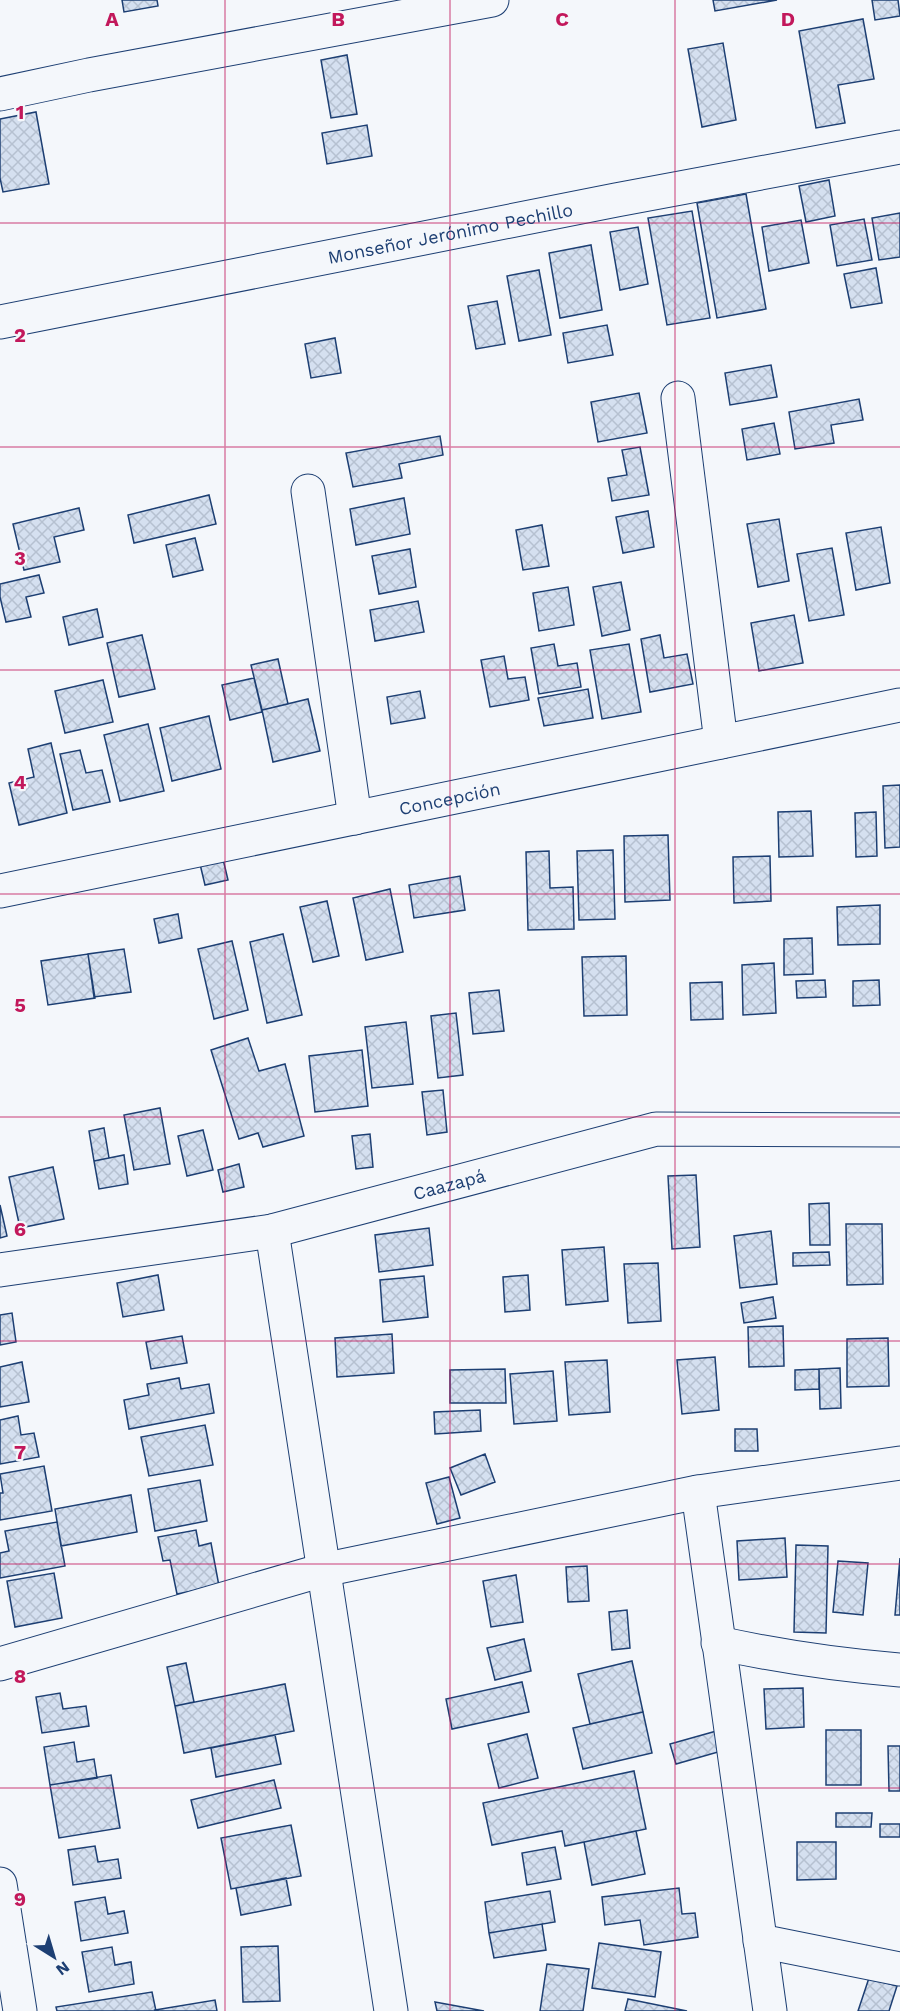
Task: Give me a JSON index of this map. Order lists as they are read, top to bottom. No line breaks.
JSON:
{"streets":{"street":["Monseñor Jerónimo Pechillo","Concepción","Caazapá"]},"north":"bottom right","grid":{"columns":["A","B","C","D"],"rows":["1","2","3","4","5","6","7","8","9"]}}
